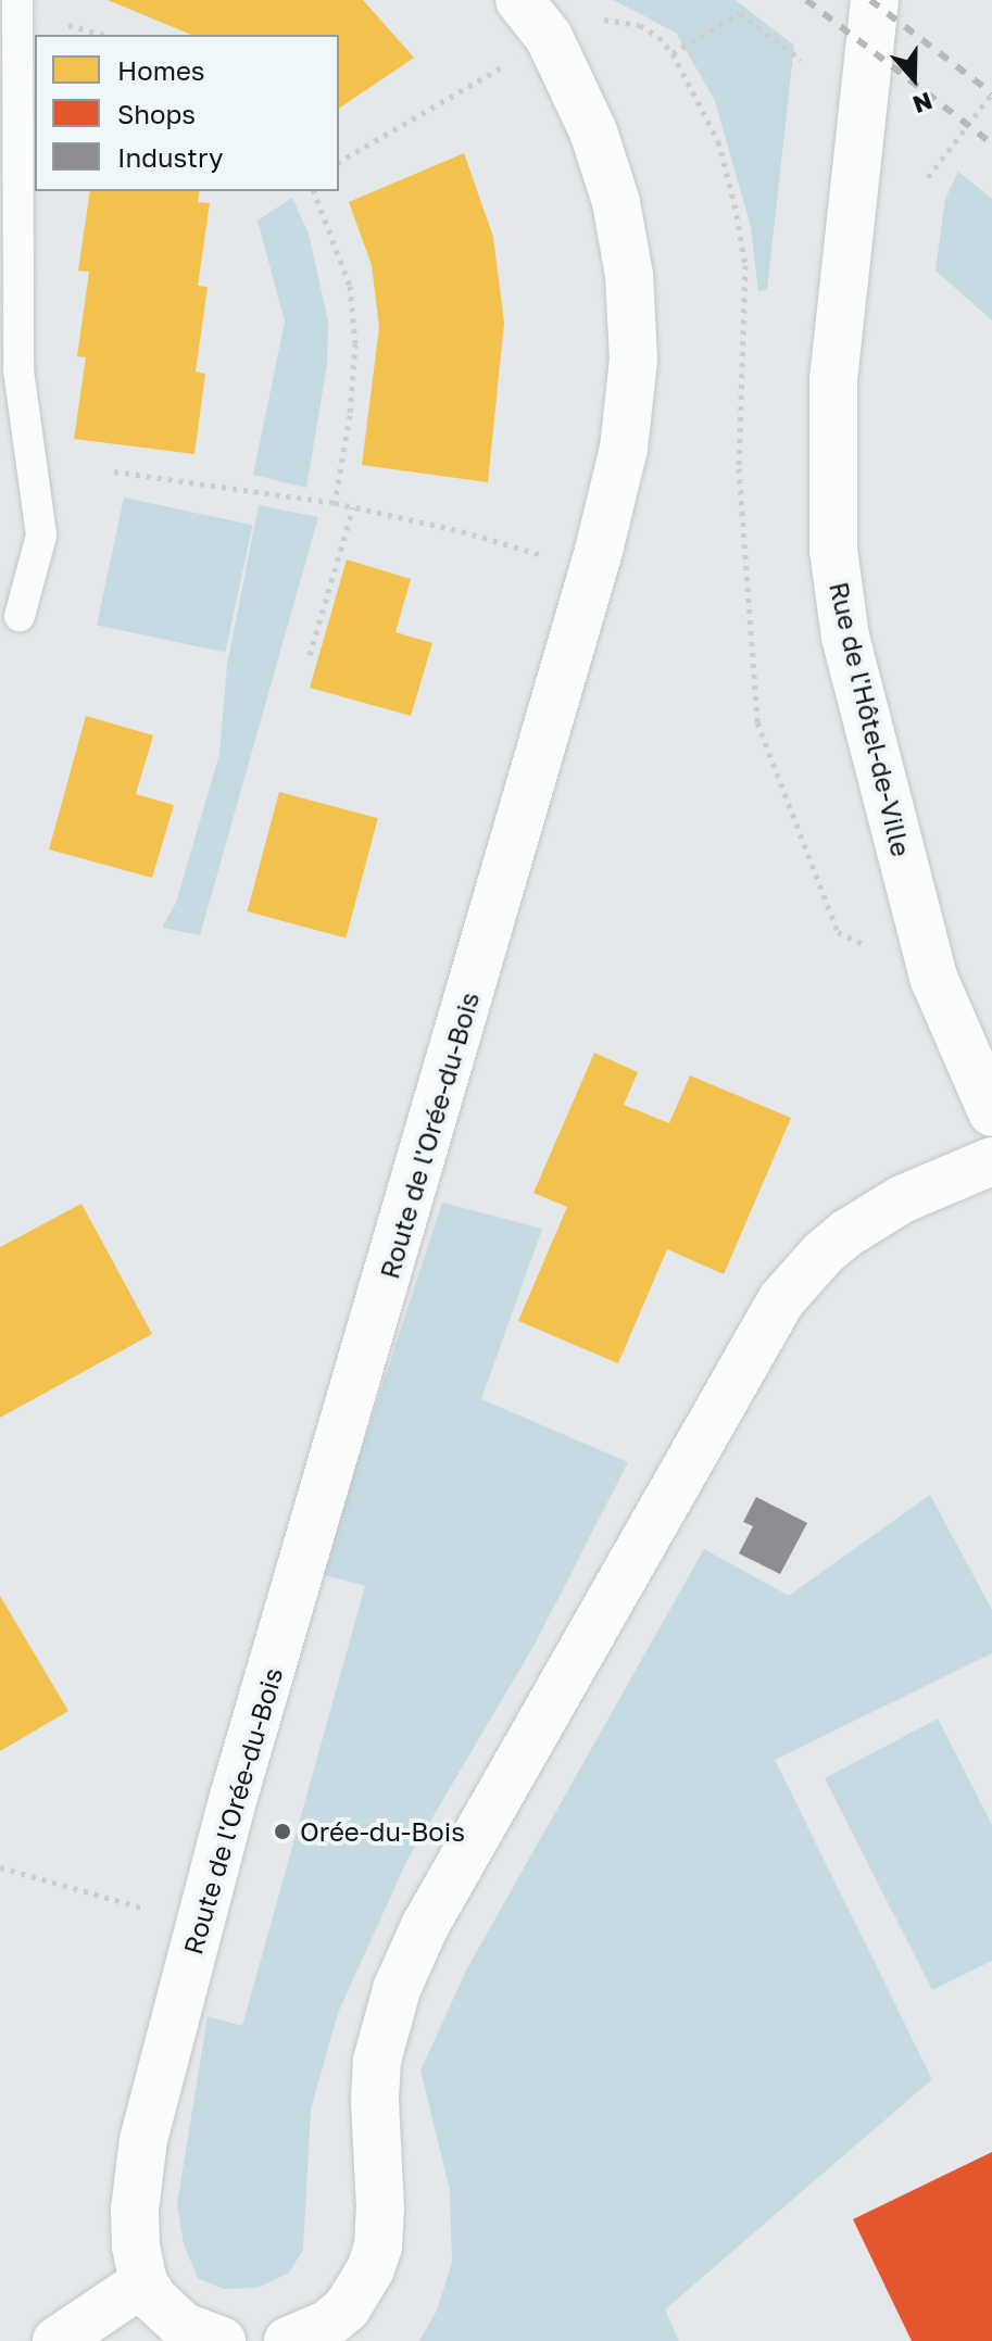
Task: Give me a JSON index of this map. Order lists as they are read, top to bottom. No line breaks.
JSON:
{"streets":{"street":["Rue de l'Hôtel-de-Ville","Route de l'Orée-du-Bois"]},"places":["Orée-du-Bois"],"legend":["Homes","Shops","Industry"],"north":"bottom"}
